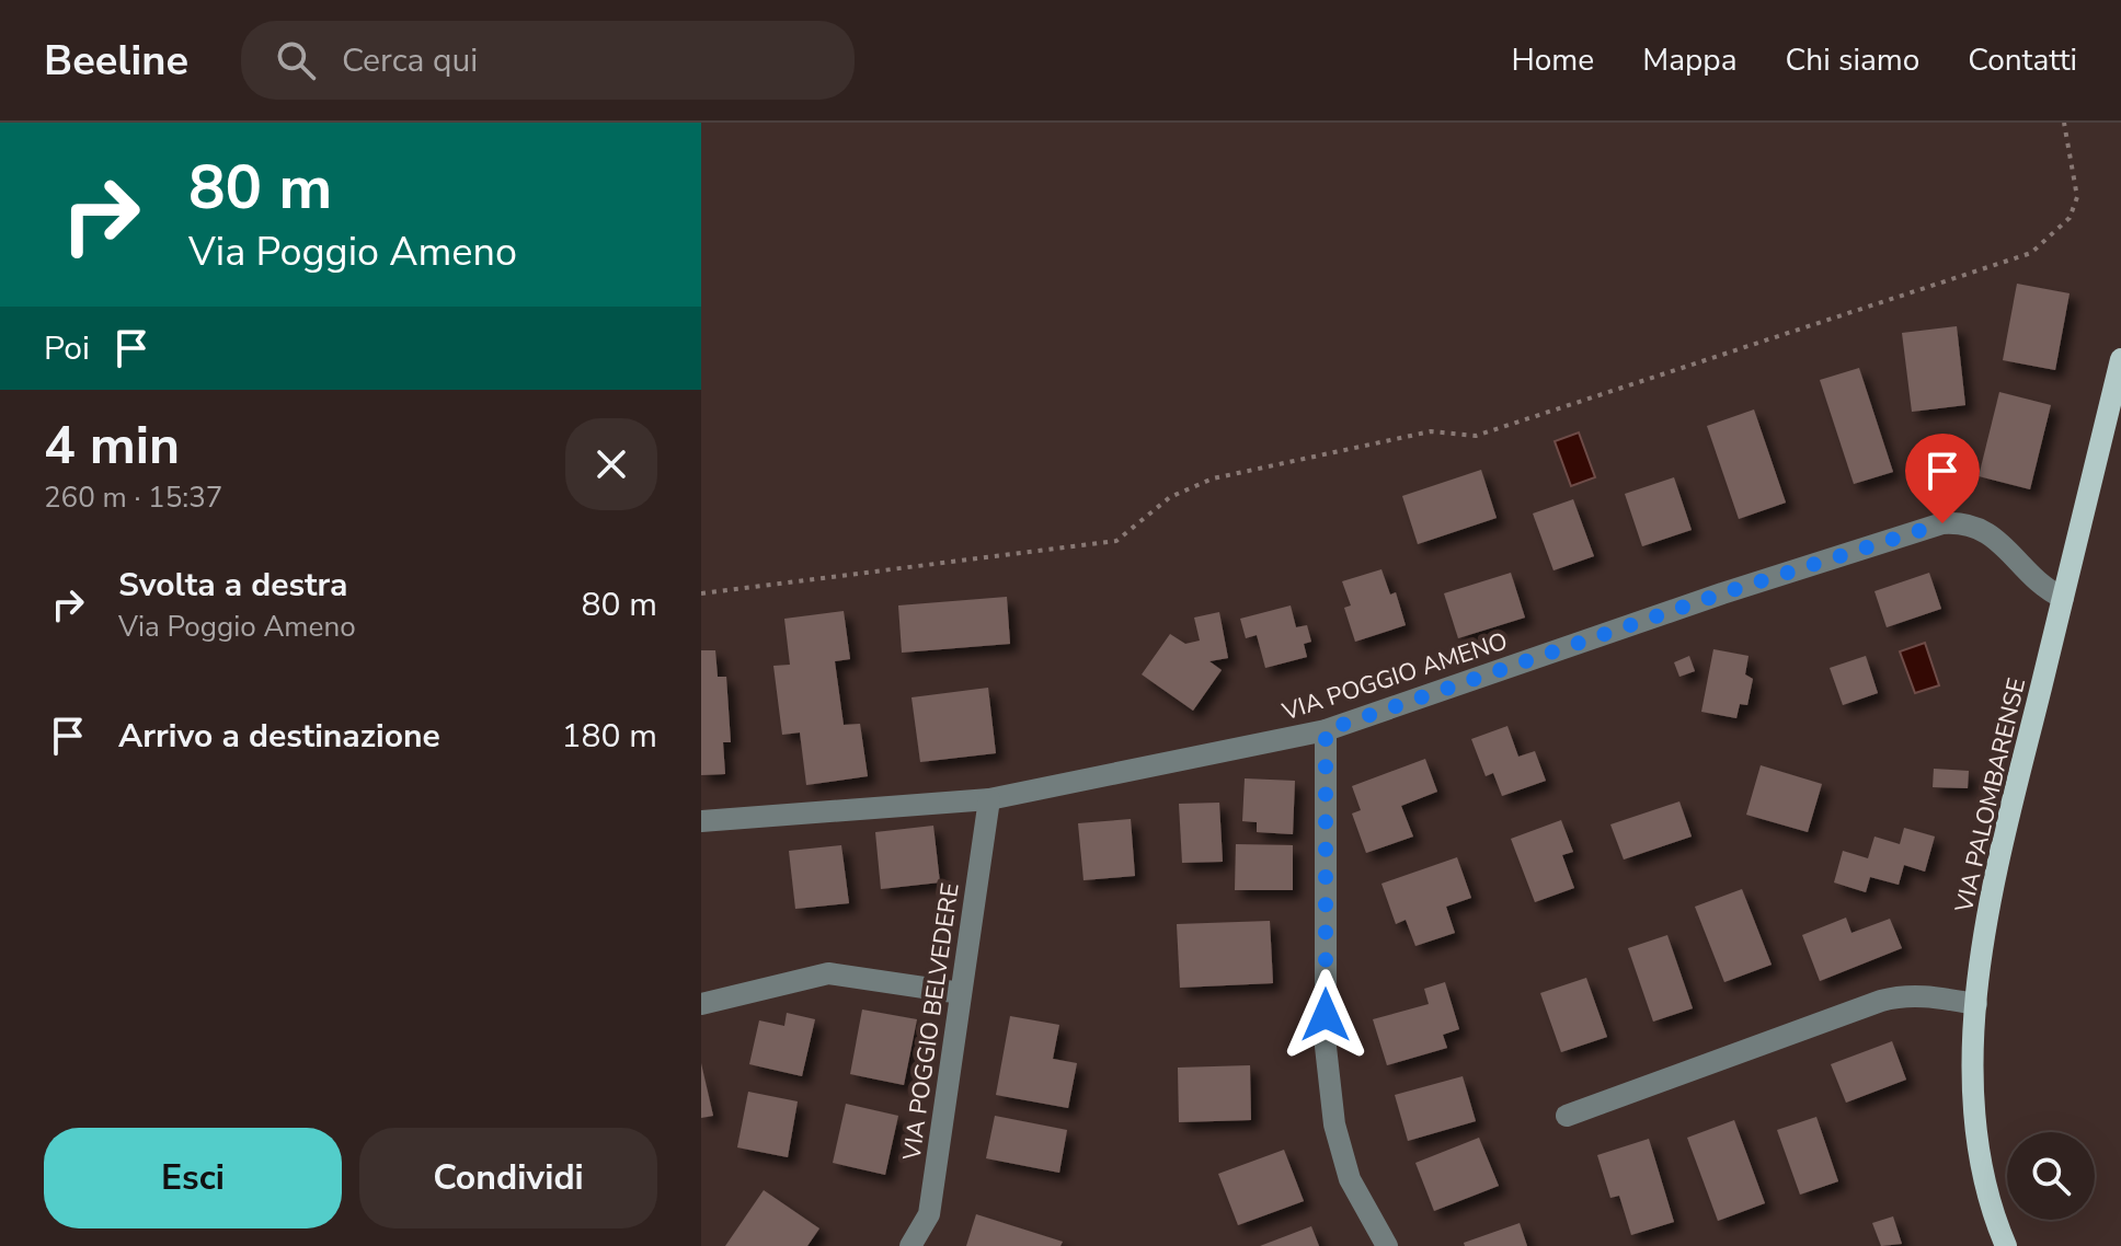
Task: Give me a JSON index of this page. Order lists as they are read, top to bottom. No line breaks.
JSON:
{"streets":{"main road":["VIA PALOMBARENSE"],"street":["VIA POGGIO AMENO","VIA POGGIO BELVEDERE"]},"crossings":[["VIA POGGIO AMENO","VIA PALOMBARENSE"],["VIA POGGIO AMENO","VIA POGGIO BELVEDERE"]],"page":{"header":"Beeline","search":"Cerca qui","nav":["Home","Mappa","Chi siamo","Contatti"],"turn":["80 m","Via Poggio Ameno"],"then":"Poi","heading":["4 min","260 m · 15:37"],"list":[{"name":"Svolta a destra","note":"Via Poggio Ameno","value":"80 m"},{"name":"Arrivo a destinazione","value":"180 m"}],"buttons":["Esci","Condividi"]}}
